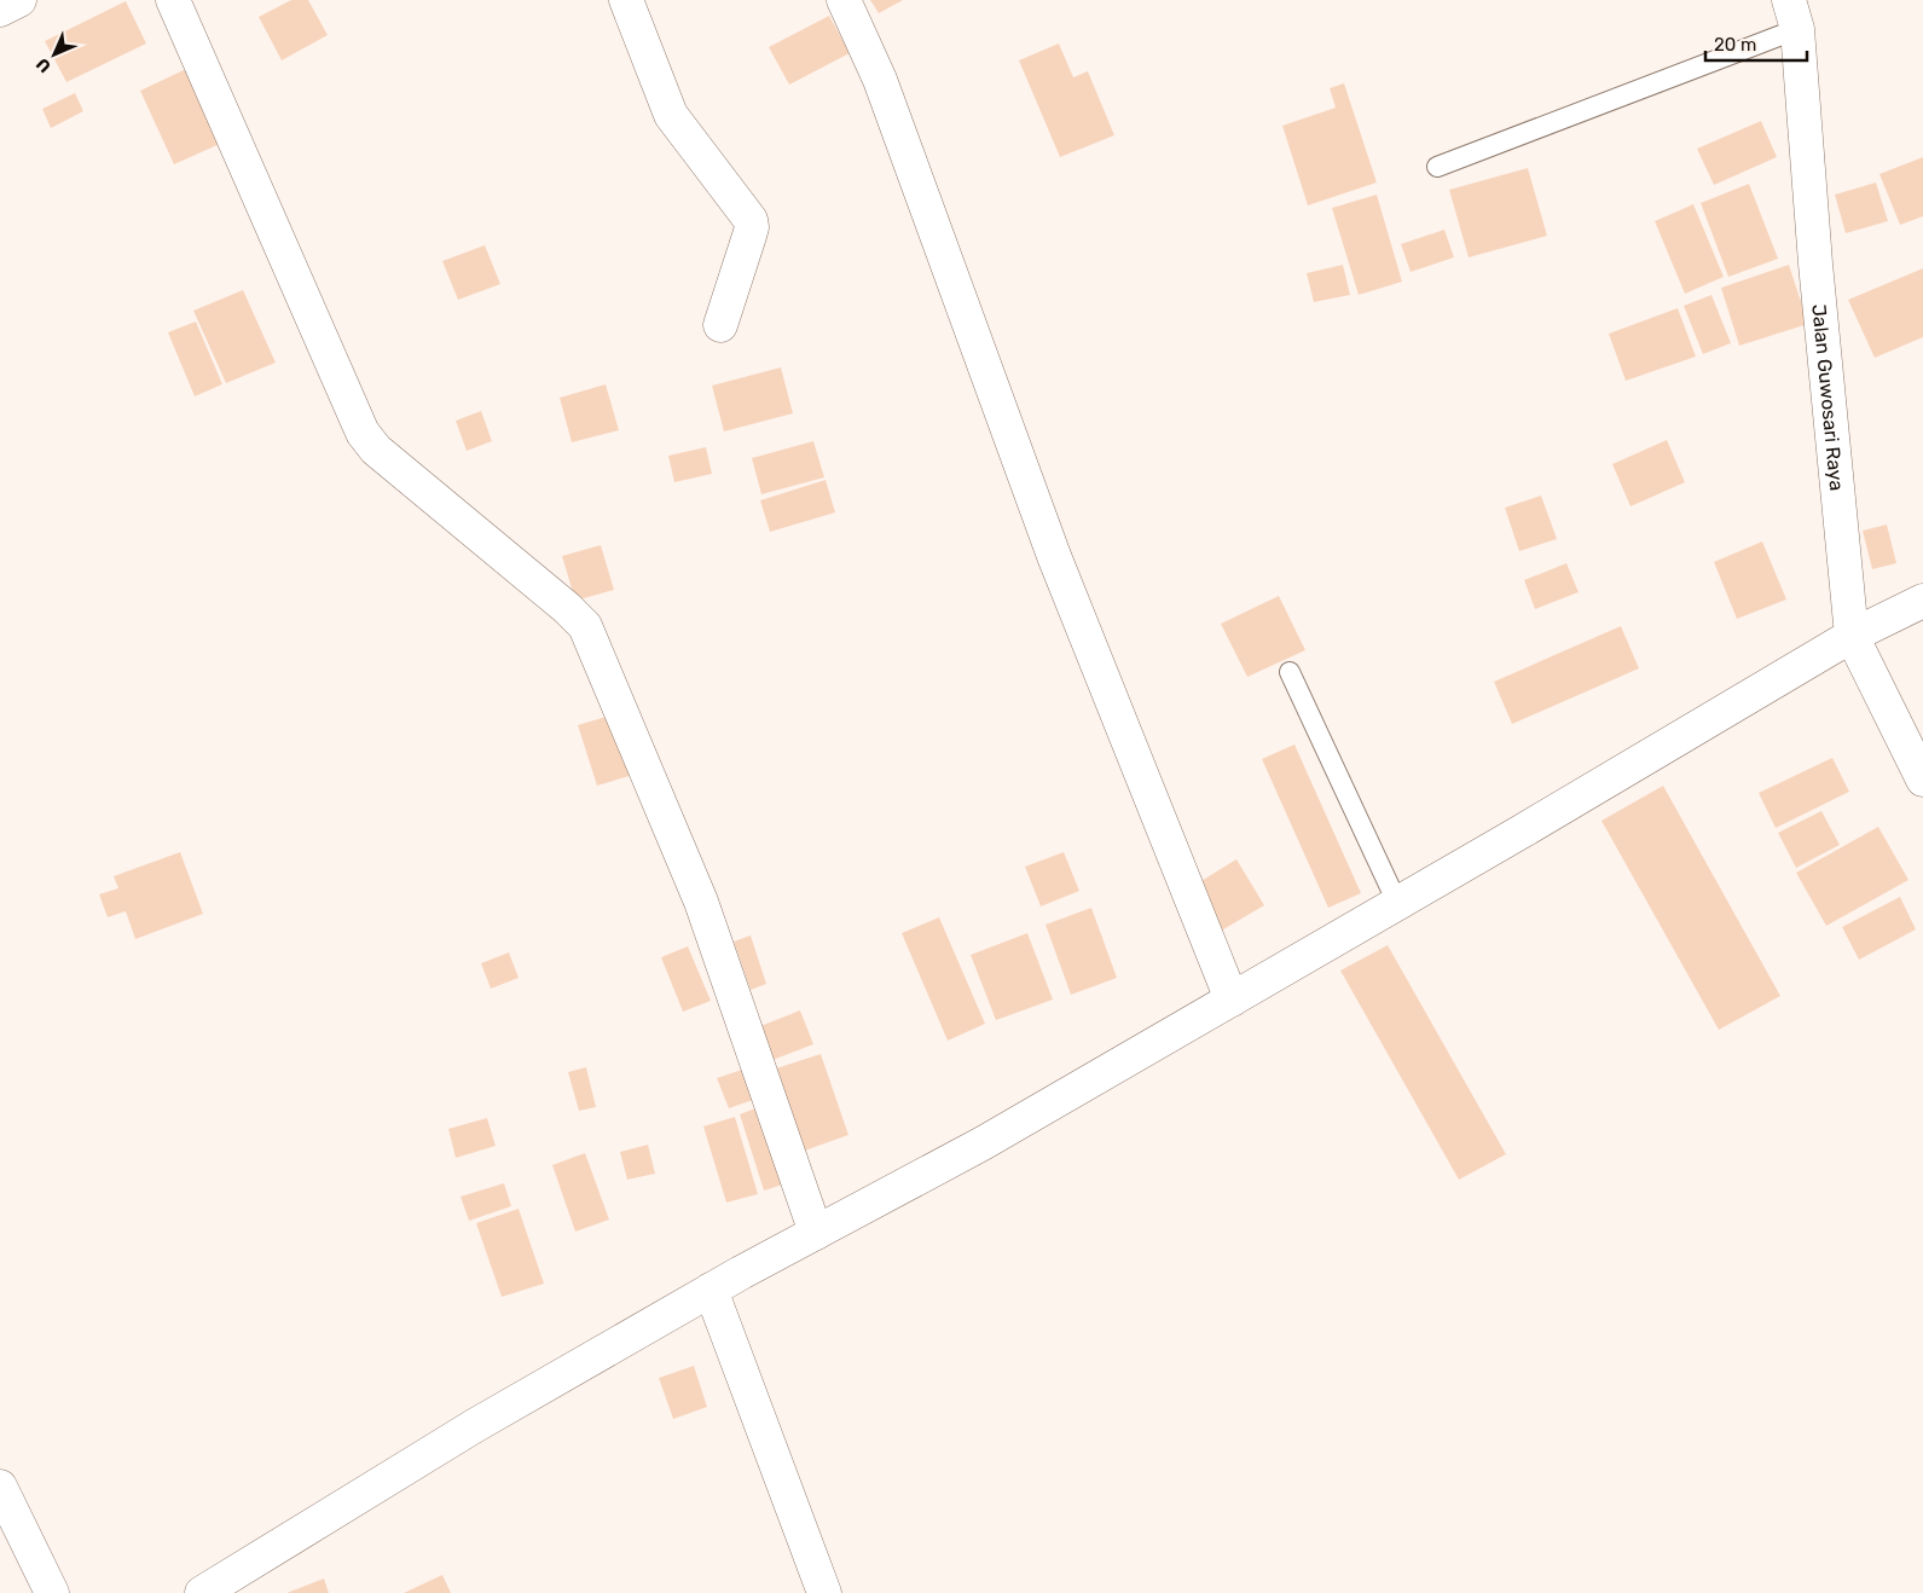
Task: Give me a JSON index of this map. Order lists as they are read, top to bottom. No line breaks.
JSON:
{"streets":{"street":["Jalan Guwosari Raya"]},"scale_bar":"20 m","north":"bottom left"}
